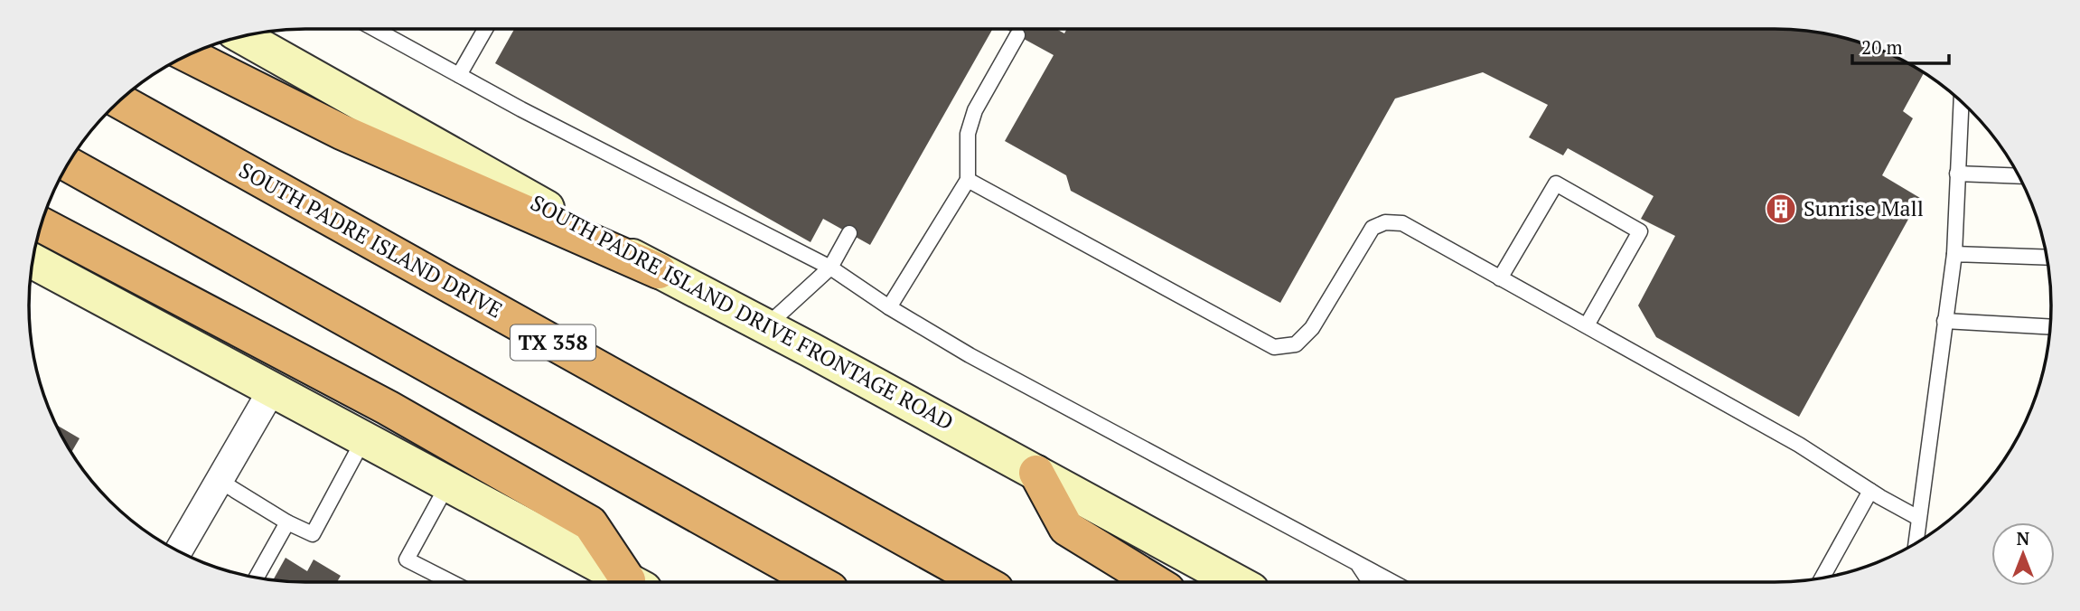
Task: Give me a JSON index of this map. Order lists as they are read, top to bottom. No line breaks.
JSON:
{"streets":{"highway":["SOUTH PADRE ISLAND DRIVE","TX 358"],"main road":["SOUTH PADRE ISLAND DRIVE FRONTAGE ROAD"]},"places":{"building":["Sunrise Mall"]},"scale_bar":"20 m","north":"top"}
